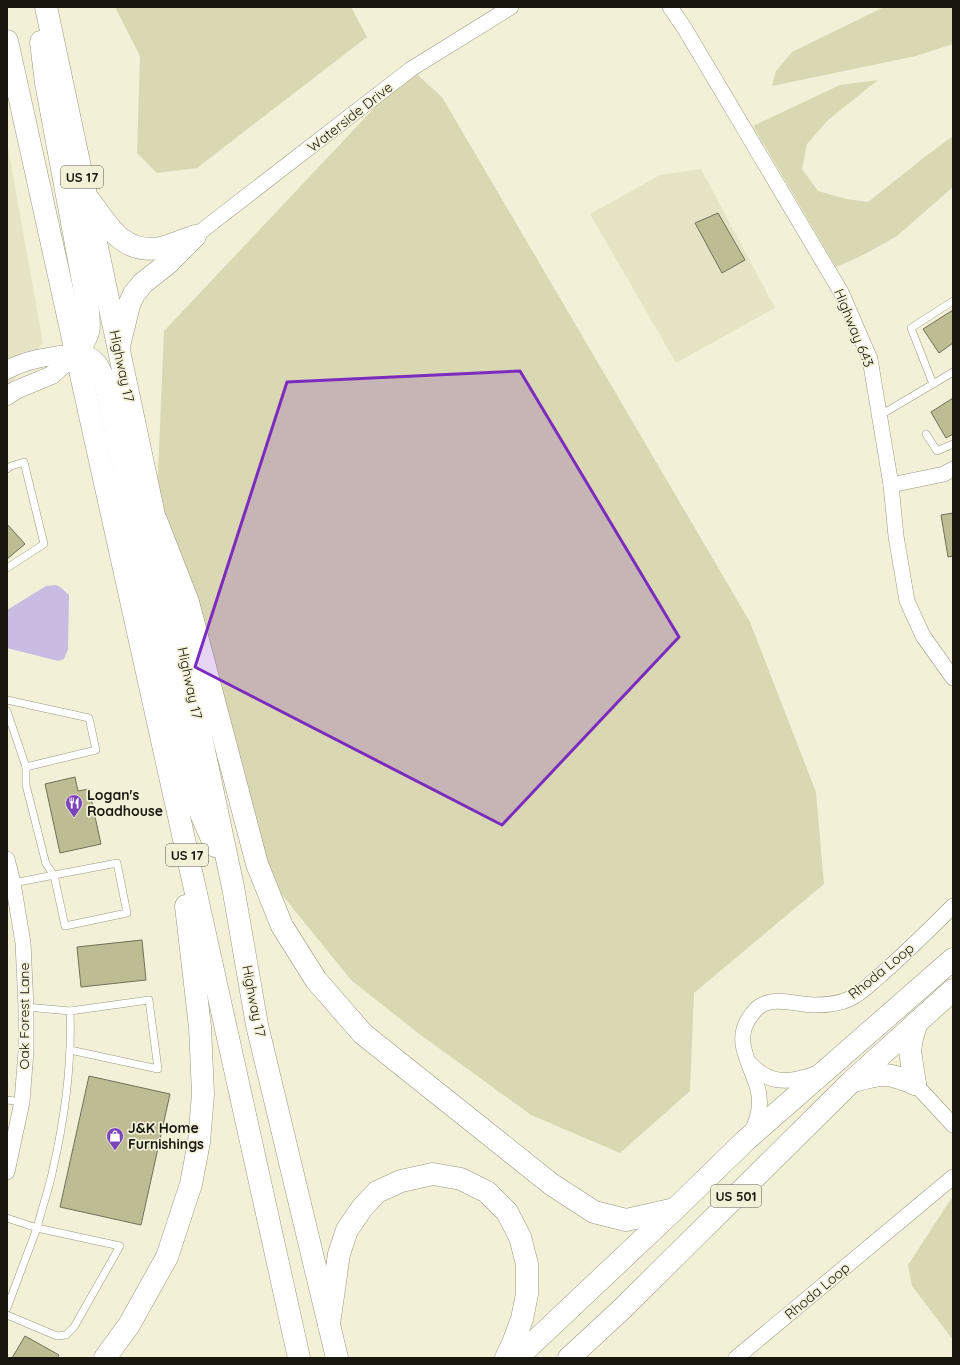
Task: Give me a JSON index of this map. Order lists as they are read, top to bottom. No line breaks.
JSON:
{"streets":{"highway":["US 17","Highway 17","US 501"],"street":["Waterside Drive","Highway 643","Rhoda Loop","Oak Forest Lane"]},"crossings":[["Rhoda Loop","US 501"]],"places":{"restaurant":["Logan's Roadhouse"],"shop":["J&K Home Furnishings"]}}
